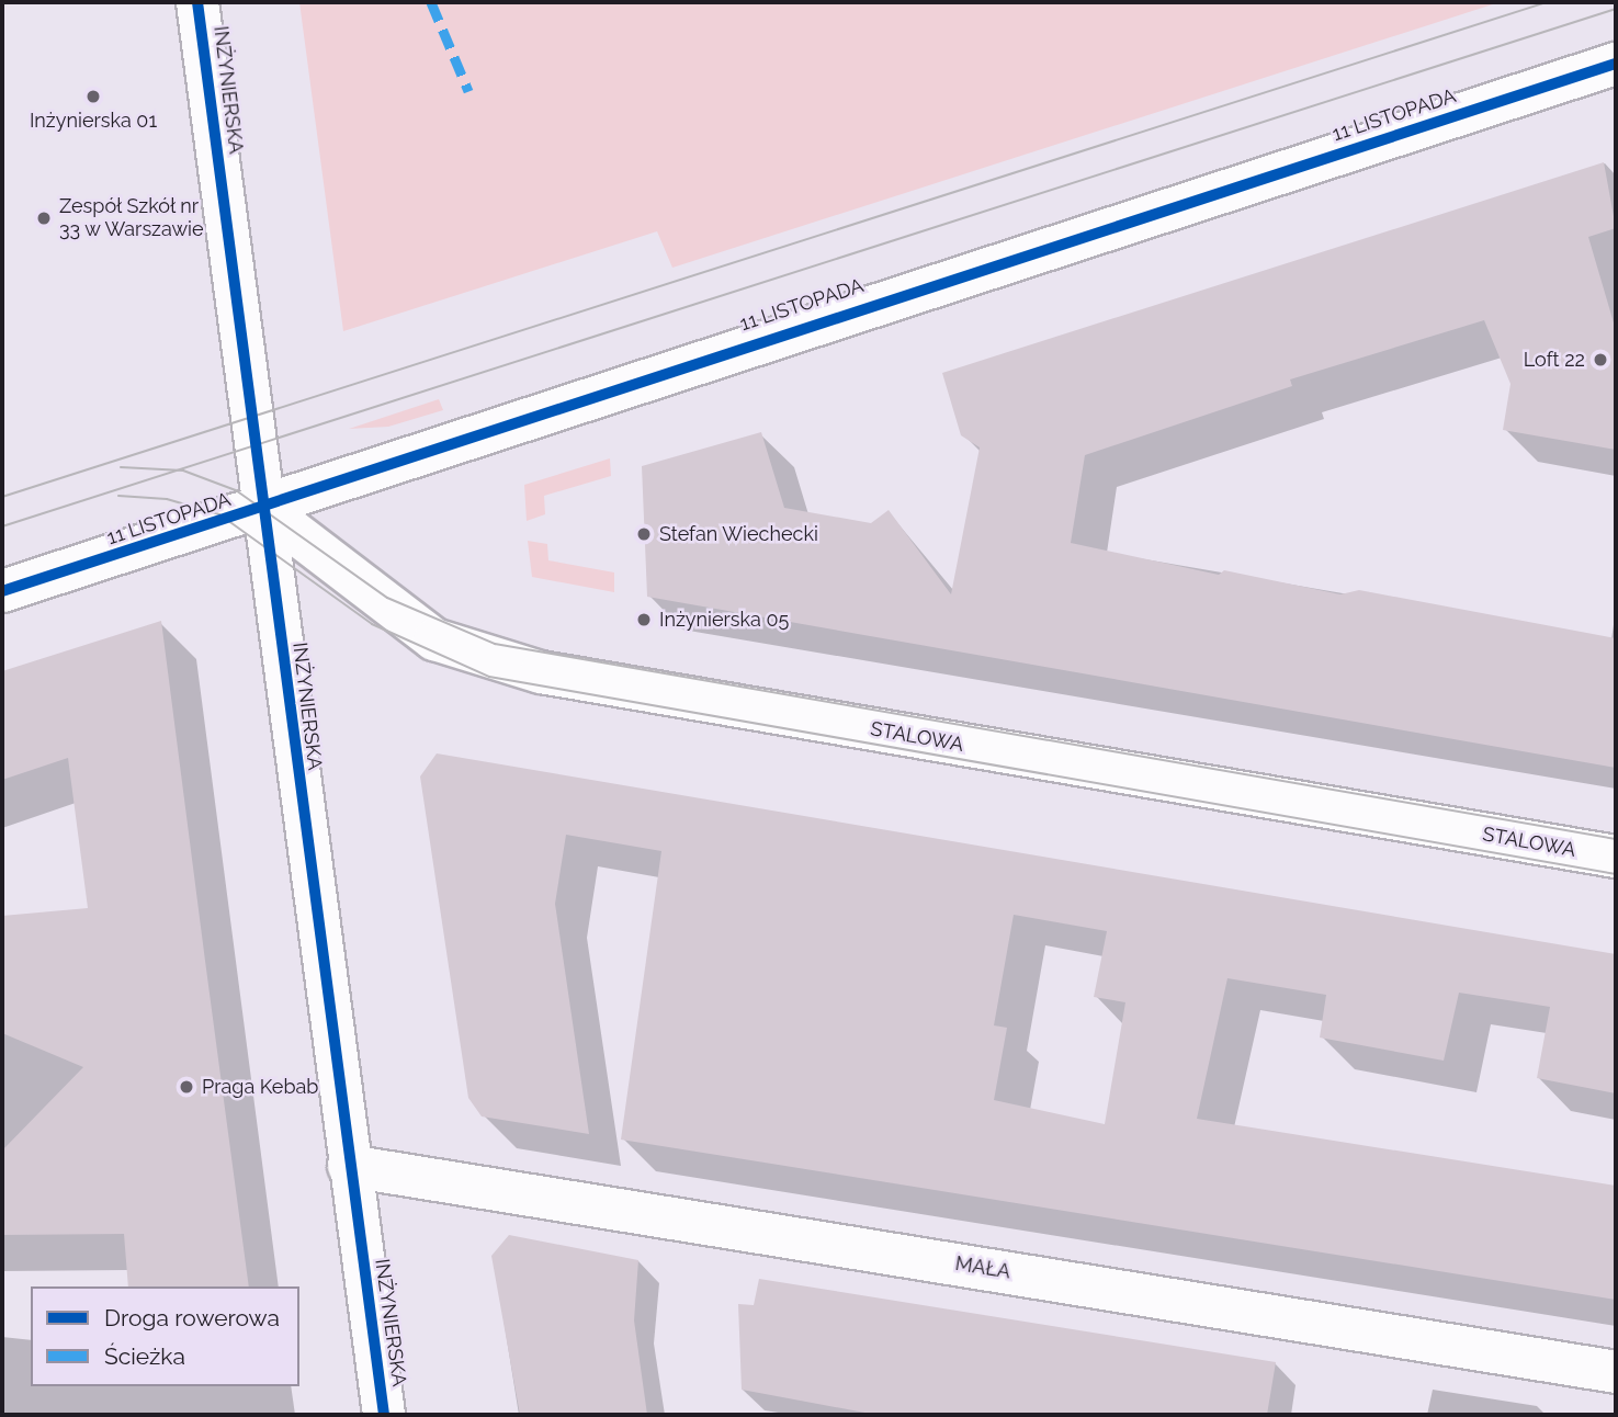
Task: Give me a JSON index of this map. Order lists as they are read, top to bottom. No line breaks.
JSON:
{"streets":{"street":["INŻYNIERSKA","11 LISTOPADA","STALOWA","MAŁA"]},"crossings":[["INŻYNIERSKA","11 LISTOPADA"],["INŻYNIERSKA","STALOWA"],["INŻYNIERSKA","MAŁA"],["11 LISTOPADA","STALOWA"]],"places":["Inżynierska 01","Zespół Szkół nr 33 w Warszawie","Loft 22","Stefan Wiechecki","Inżynierska 05","Praga Kebab"],"legend":["Droga rowerowa","Ścieżka"]}
